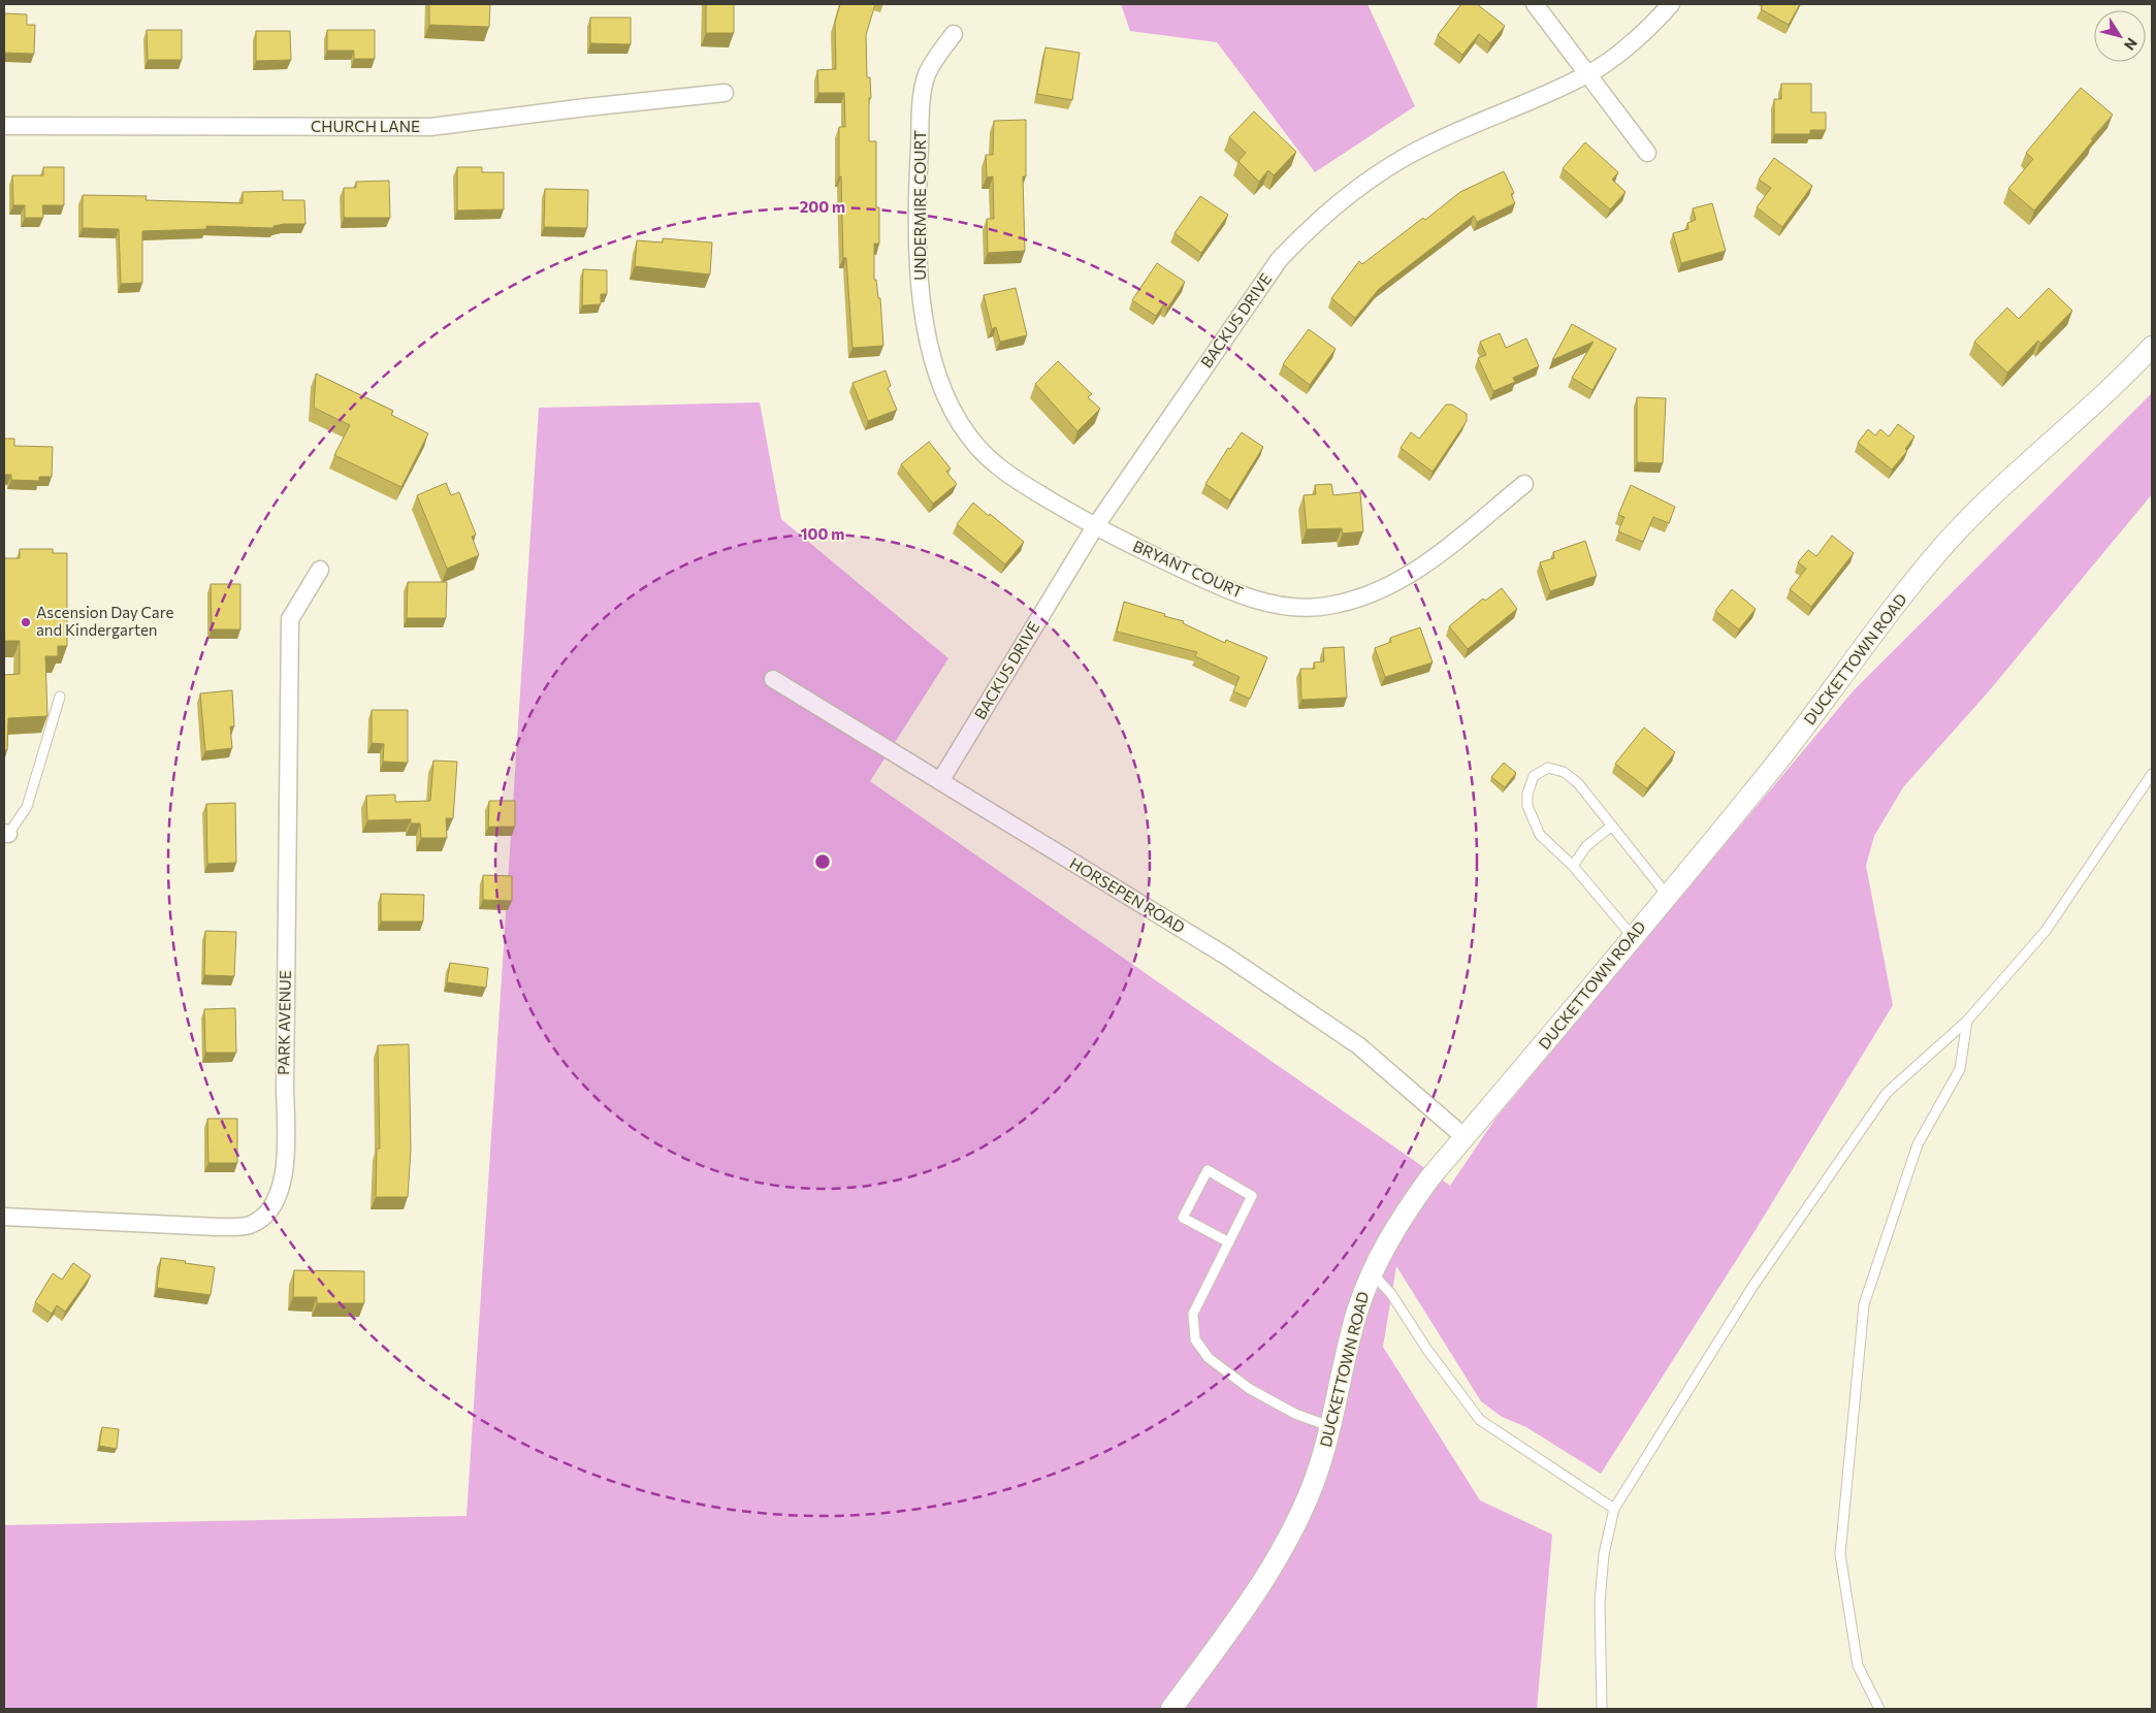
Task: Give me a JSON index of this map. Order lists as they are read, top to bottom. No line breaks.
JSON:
{"streets":{"street":["CHURCH LANE","UNDERMIRE COURT","BACKUS DRIVE","BRYANT COURT","DUCKETTOWN ROAD","HORSEPEN ROAD","PARK AVENUE"]},"crossings":[["UNDERMIRE COURT","BACKUS DRIVE"],["UNDERMIRE COURT","BRYANT COURT"],["BACKUS DRIVE","BRYANT COURT"],["BACKUS DRIVE","HORSEPEN ROAD"],["DUCKETTOWN ROAD","HORSEPEN ROAD"]],"places":["Ascension Day Care and Kindergarten"],"north":"bottom right","rings":["200 m","100 m"]}
